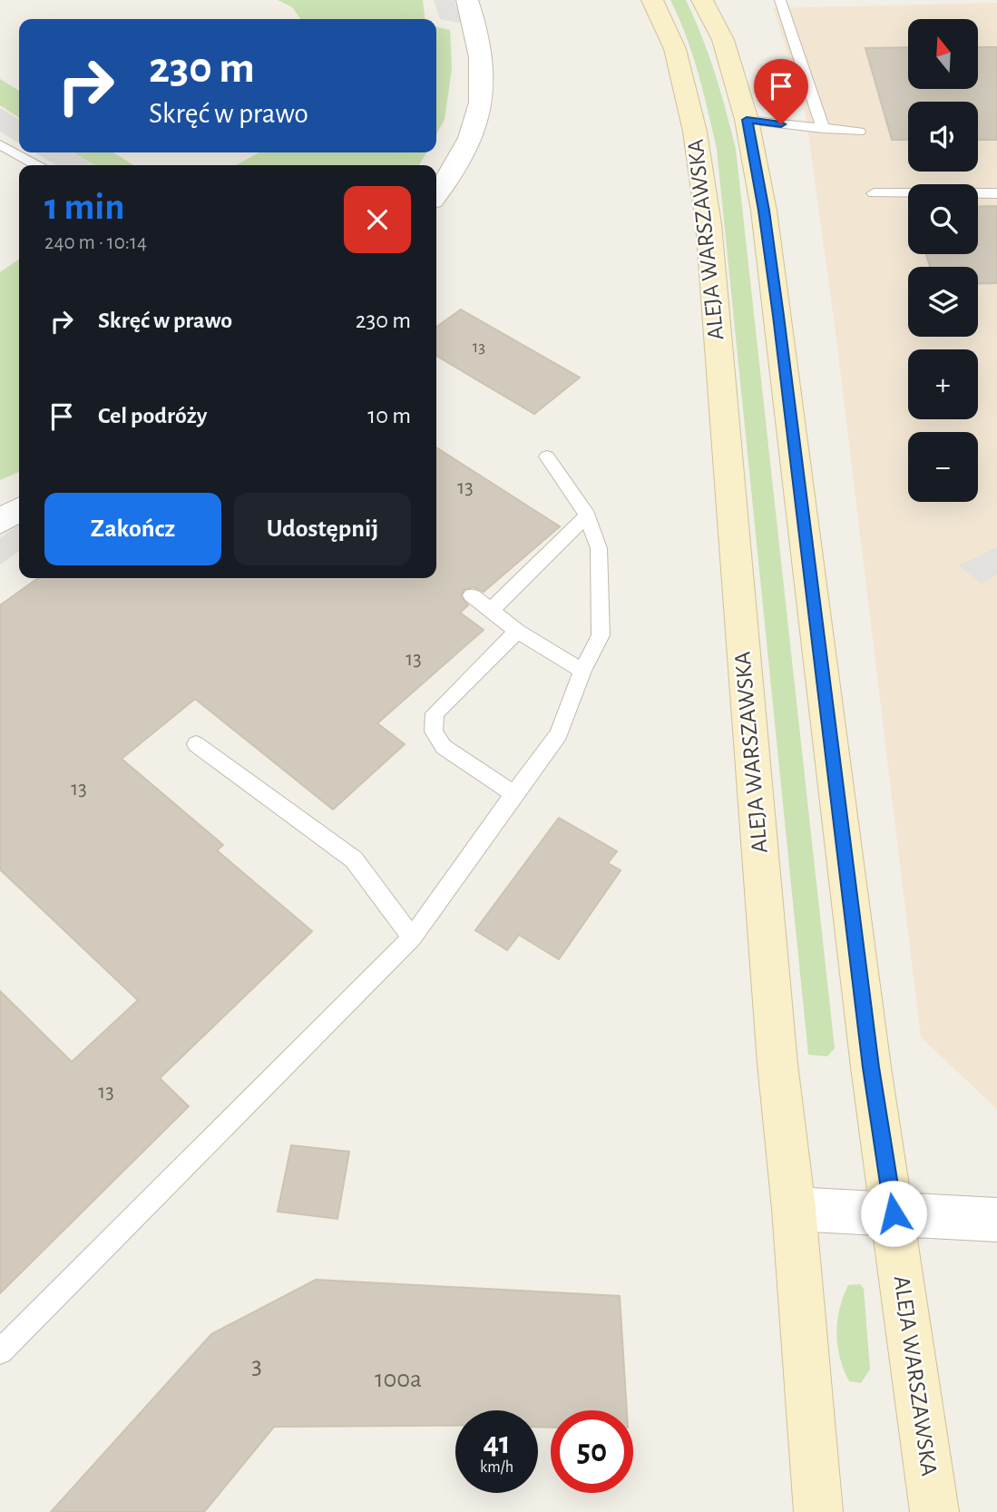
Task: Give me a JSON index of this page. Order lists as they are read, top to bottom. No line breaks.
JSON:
{"streets":{"main road":["ALEJA WARSZAWSKA"]},"house_numbers":["13","13","13","13","13","3","100a"],"north":"top","page":{"map_buttons":["+","−"],"turn":["230 m","Skręć w prawo"],"heading":["1 min","240 m · 10:14"],"list":[{"name":"Skręć w prawo","value":"230 m"},{"name":"Cel podróży","value":"10 m"}],"buttons":["Zakończ","Udostępnij"],"speed":"41 km/h","limit":"50"}}
